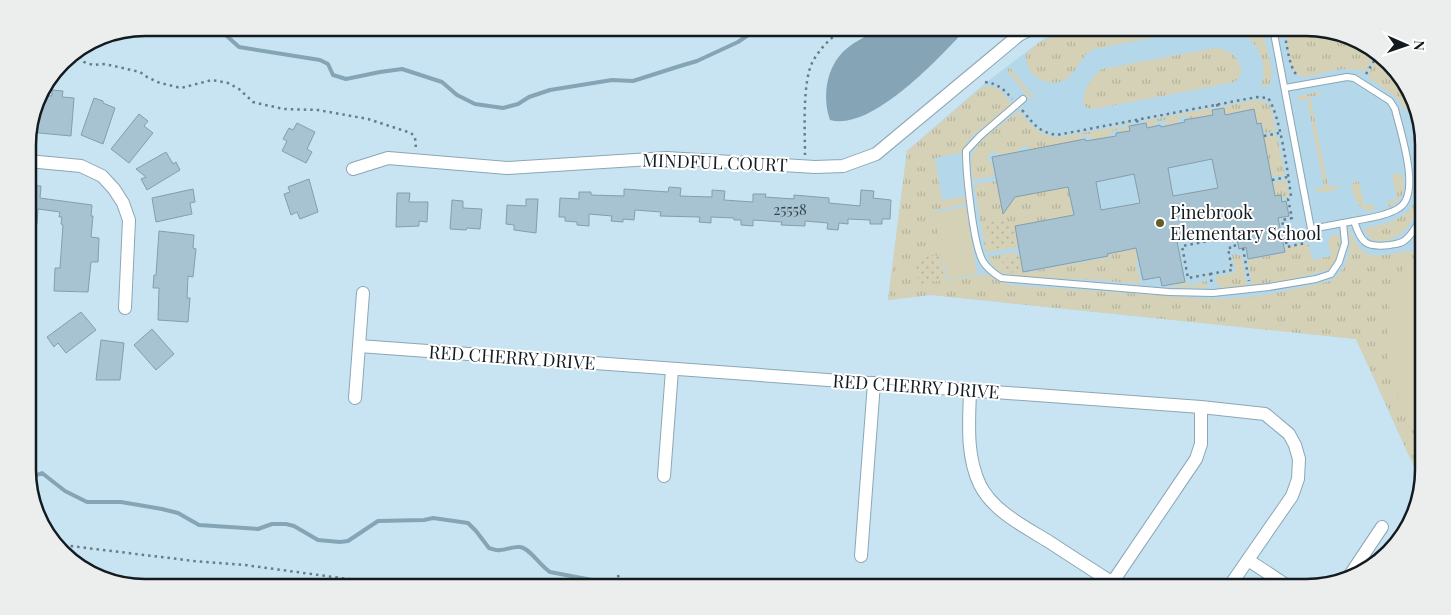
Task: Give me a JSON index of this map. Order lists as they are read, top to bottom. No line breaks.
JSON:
{"streets":{"street":["MINDFUL COURT","RED CHERRY DRIVE"]},"places":["Pinebrook Elementary School"],"house_numbers":["25558"],"north":"right"}
